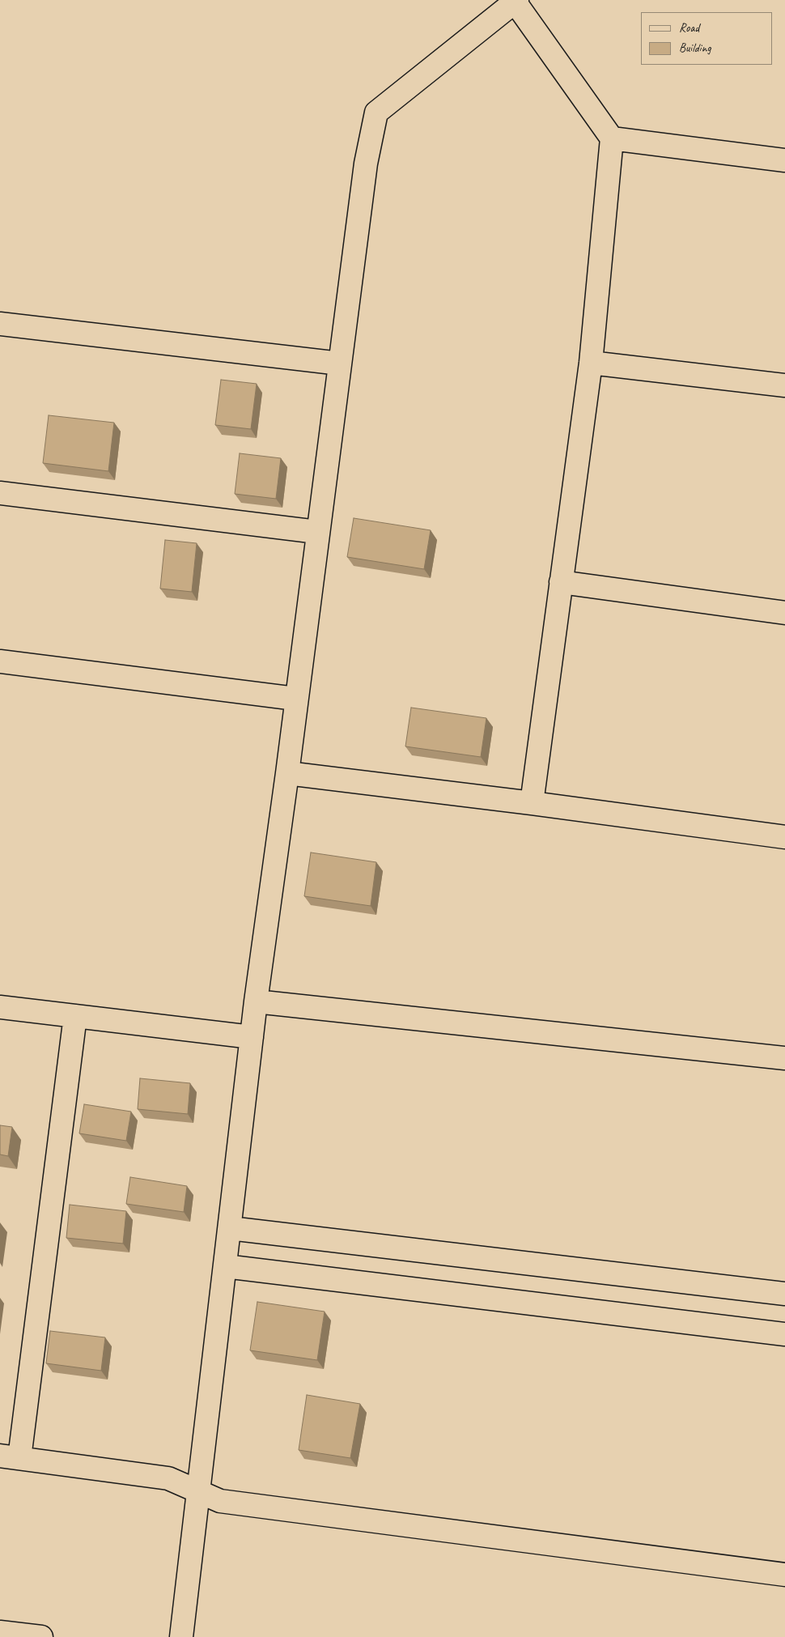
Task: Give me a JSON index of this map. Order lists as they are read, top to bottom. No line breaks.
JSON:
{"legend":["Road","Building"]}
